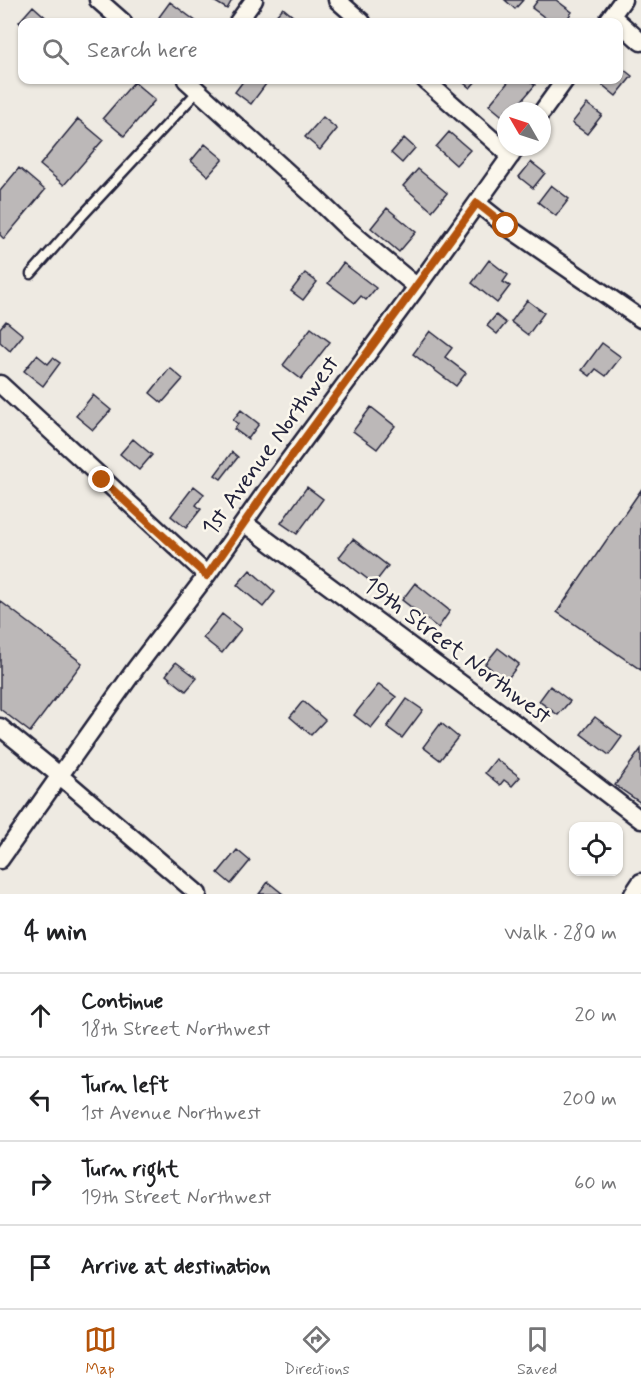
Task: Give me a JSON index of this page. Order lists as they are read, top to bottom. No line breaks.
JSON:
{"streets":{"street":["1st Avenue Northwest","19th Street Northwest"]},"crossings":[["1st Avenue Northwest","19th Street Northwest"]],"north":"top left","page":{"search":"Search here","heading":["4 min","Walk · 280 m"],"list":[["Continue","18th Street Northwest","20 m"],["Turn left","1st Avenue Northwest","200 m"],["Turn right","19th Street Northwest","60 m"],"Arrive at destination"],"nav":["Map","Directions","Saved"]}}
